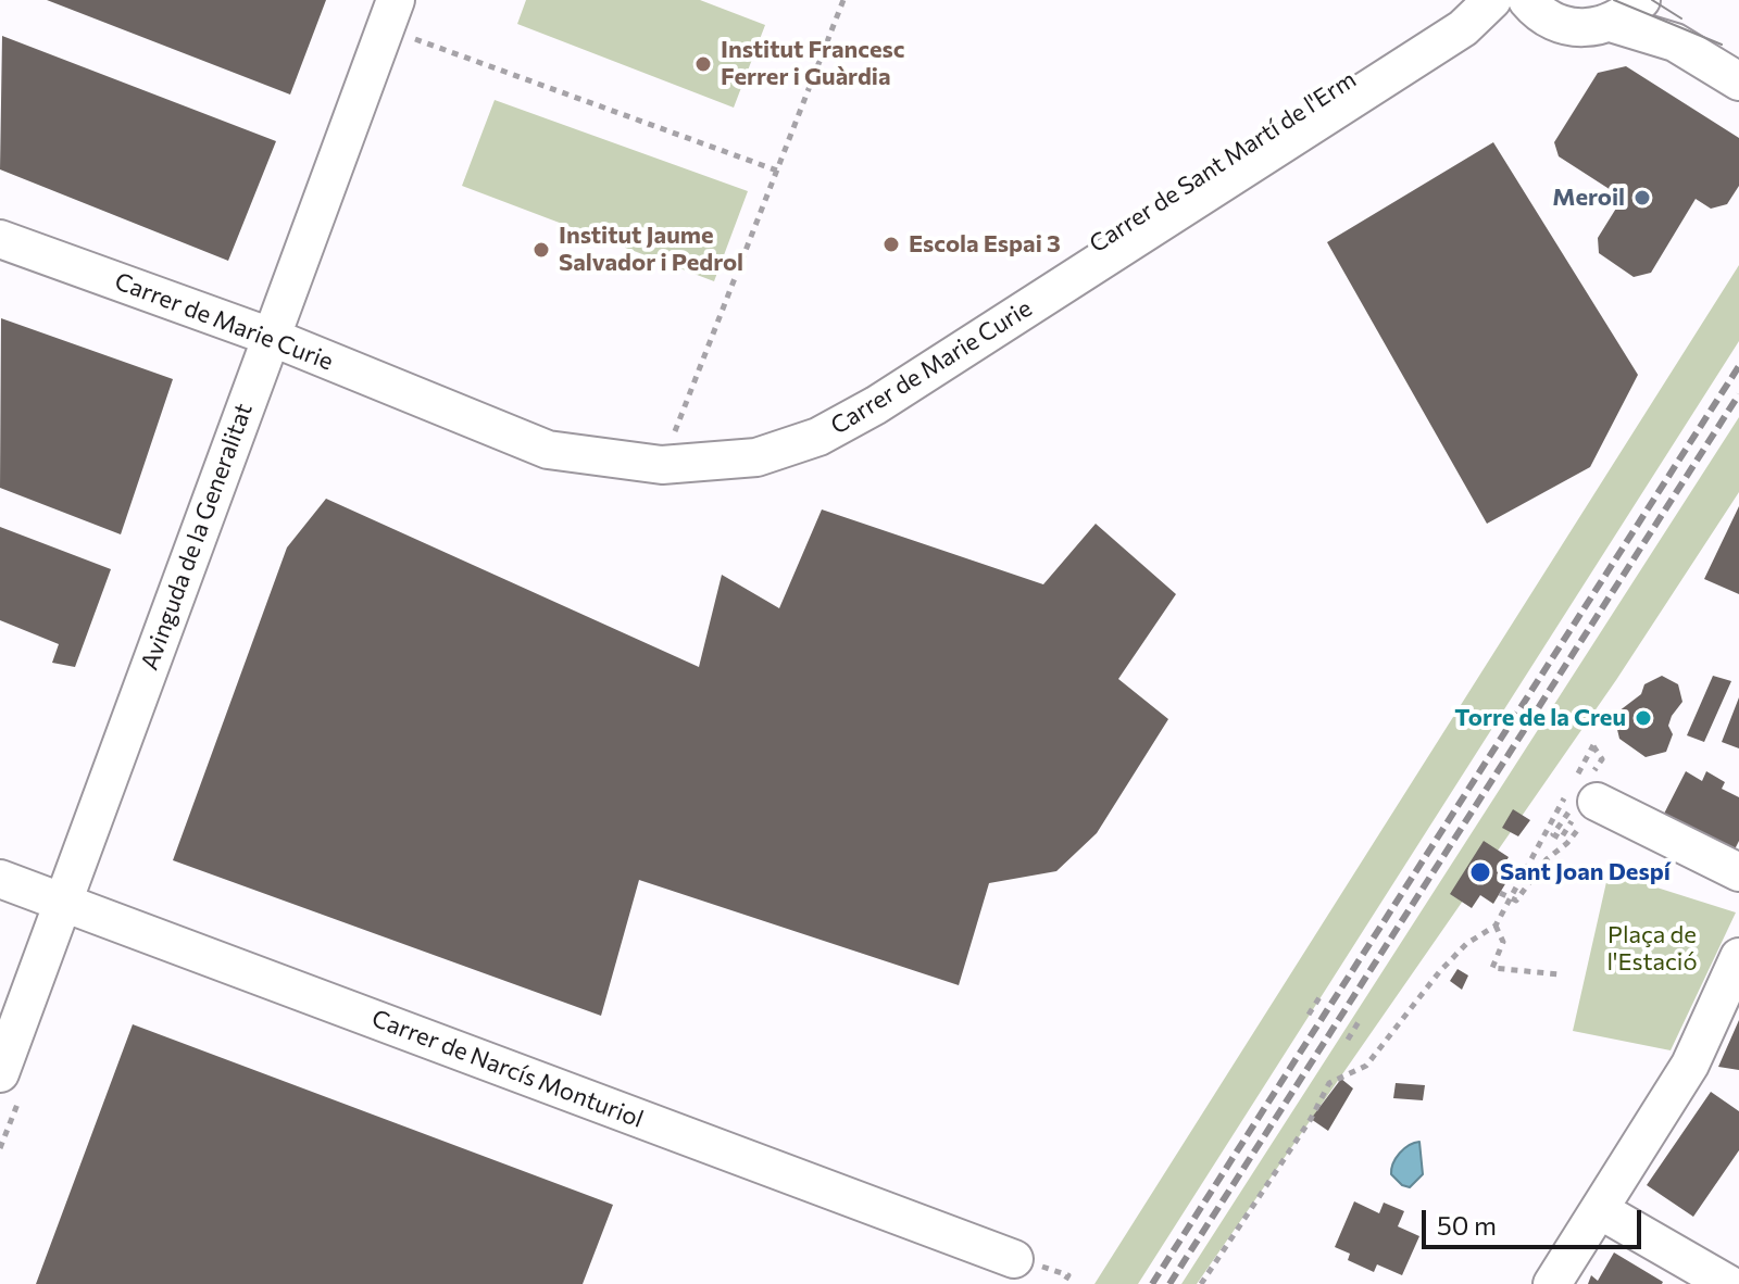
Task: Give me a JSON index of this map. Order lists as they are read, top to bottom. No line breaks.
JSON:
{"streets":{"street":["Carrer de Marie Curie","Avinguda de la Generalitat","Carrer de Narcís Monturiol"]},"crossings":[["Carrer de Marie Curie","Avinguda de la Generalitat"],["Avinguda de la Generalitat","Carrer de Narcís Monturiol"]],"parks":["Plaça de l'Estació"],"places":["Institut Francesc Ferrer i Guàrdia","Meroil","Escola Espai 3","Institut Jaume Salvador i Pedrol","Torre de la Creu","Sant Joan Despí"],"scale_bar":"50 m"}
